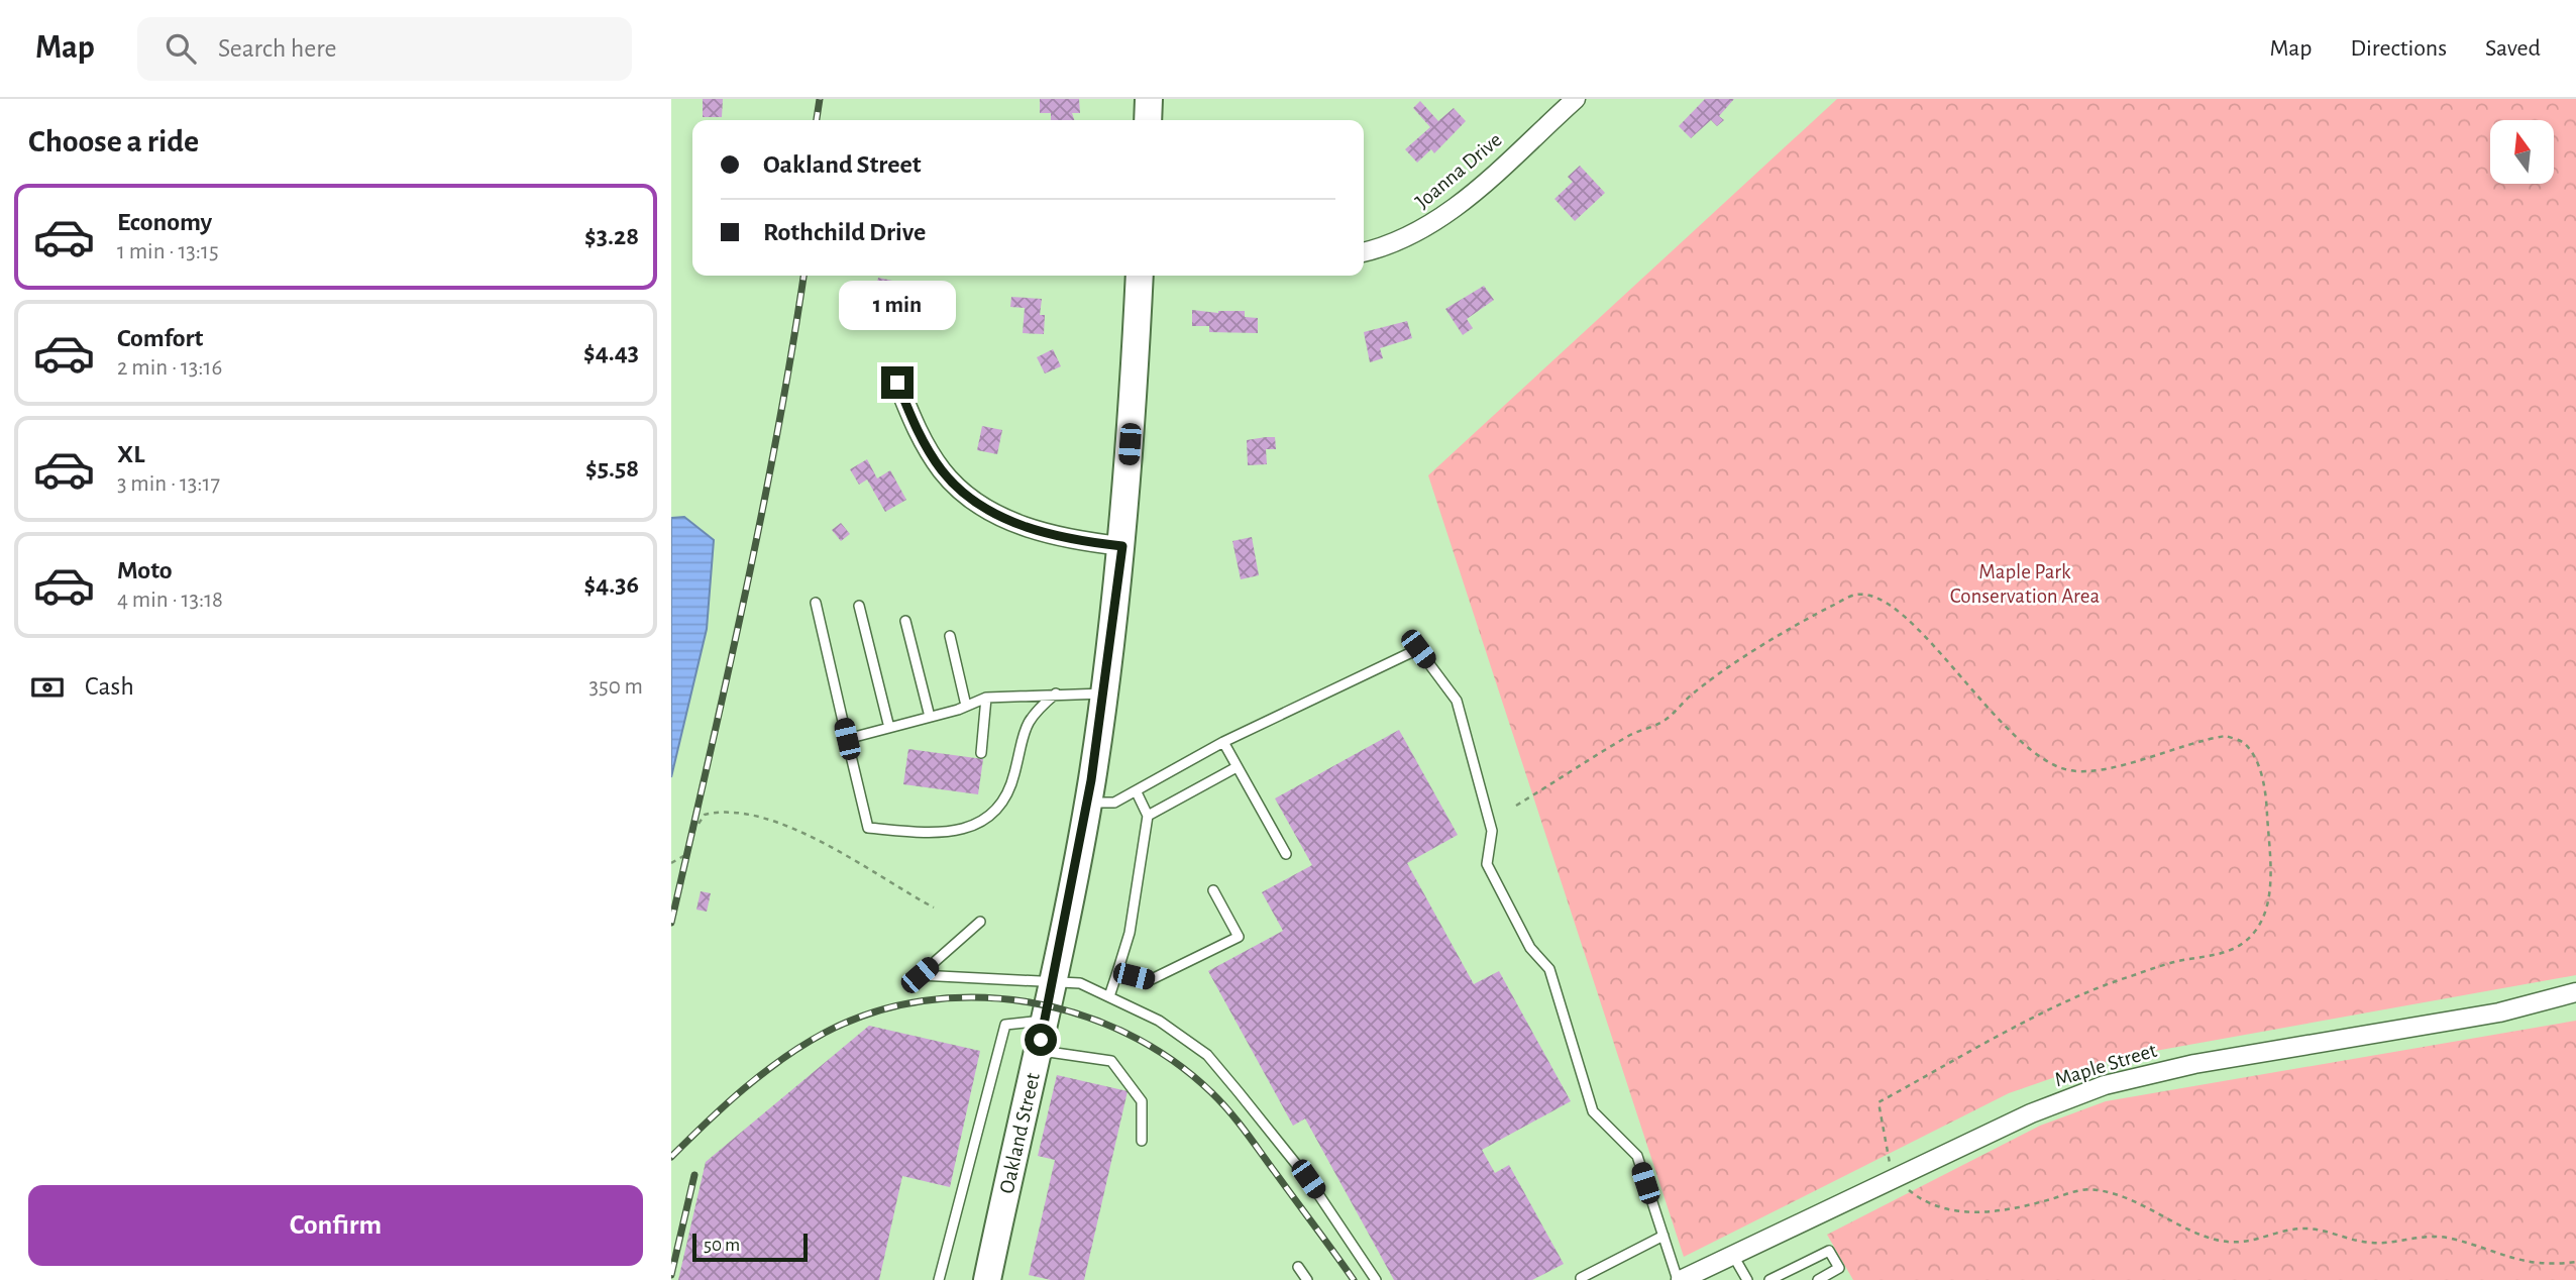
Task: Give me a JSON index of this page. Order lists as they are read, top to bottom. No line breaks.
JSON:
{"streets":{"main road":["Oakland Street"],"street":["Joanna Drive","Maple Street"]},"parks":["Maple Park Conservation Area"],"scale_bar":"50 m","north":"top","page":{"header":"Map","search":"Search here","nav":["Map","Directions","Saved"],"heading":"Choose a ride","banner":["Oakland Street","Rothchild Drive"],"list":[{"name":"Economy","note":"1 min · 13:15","value":"$3.28"},{"name":"Comfort","note":"2 min · 13:16","value":"$4.43"},{"name":"XL","note":"3 min · 13:17","value":"$5.58"},{"name":"Moto","note":"4 min · 13:18","value":"$4.36"}],"bubble":"1 min","pay":["Cash","350 m"],"buttons":"Confirm","scale":"50 m"}}
